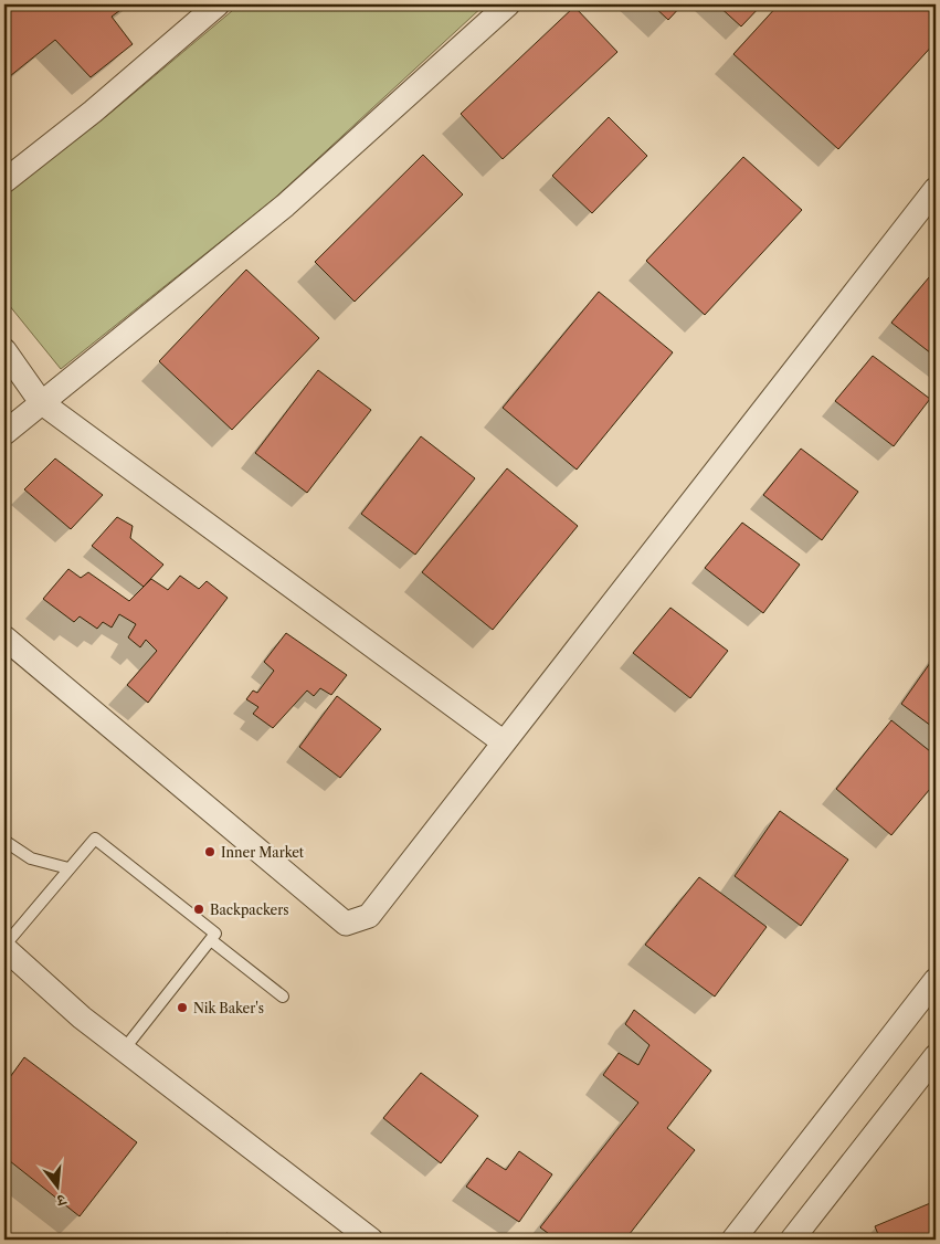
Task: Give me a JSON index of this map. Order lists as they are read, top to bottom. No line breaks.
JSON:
{"places":["Inner Market","Backpackers","Nik Baker's"],"north":"bottom"}
